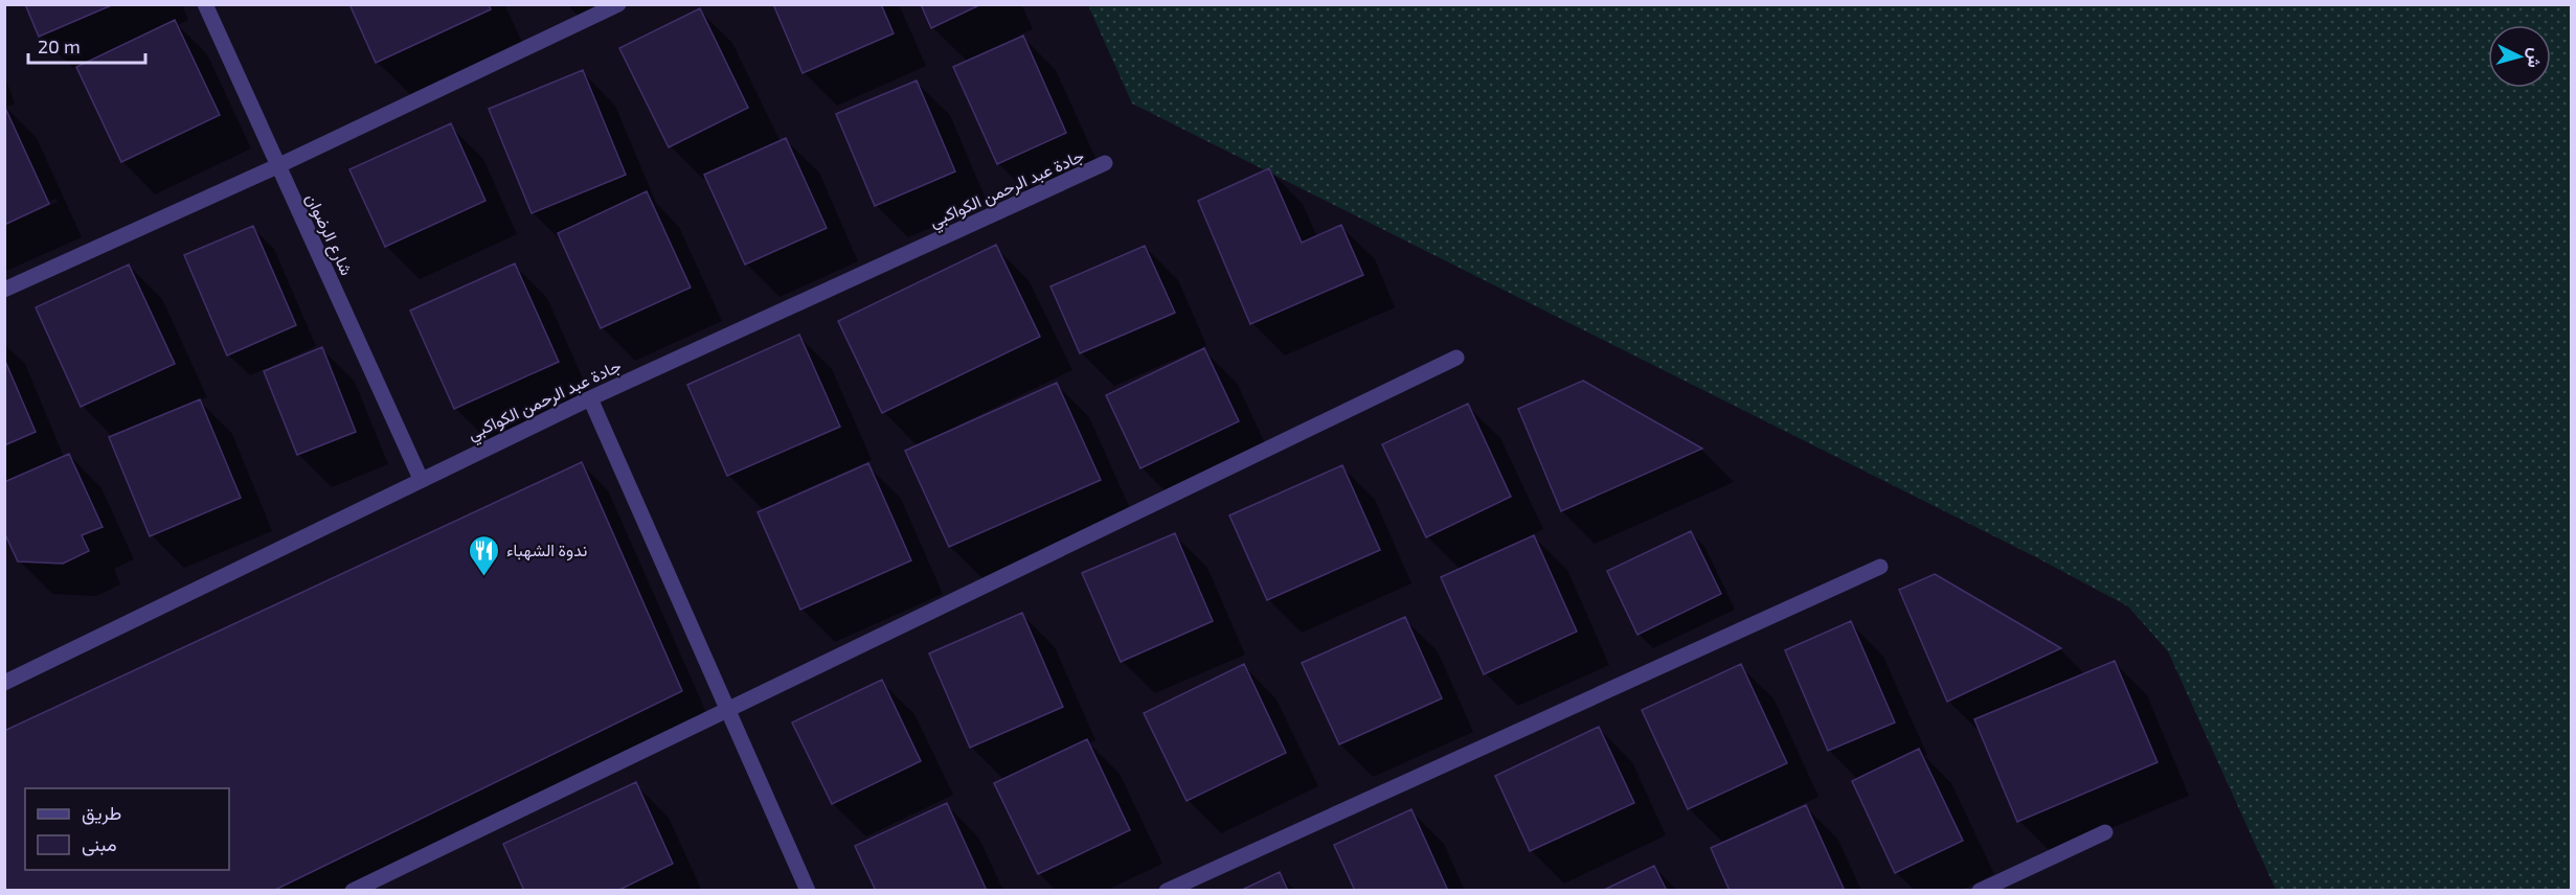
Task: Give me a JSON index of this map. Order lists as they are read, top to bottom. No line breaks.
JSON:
{"streets":{"street":["جادة عبد الرحمن الكواكبي","شارع الرضوان"]},"crossings":[["جادة عبد الرحمن الكواكبي","شارع الرضوان"]],"places":{"restaurant":["ندوة الشهباء"]},"legend":["طريق","مبنى"],"scale_bar":"20 m","north":"right"}
